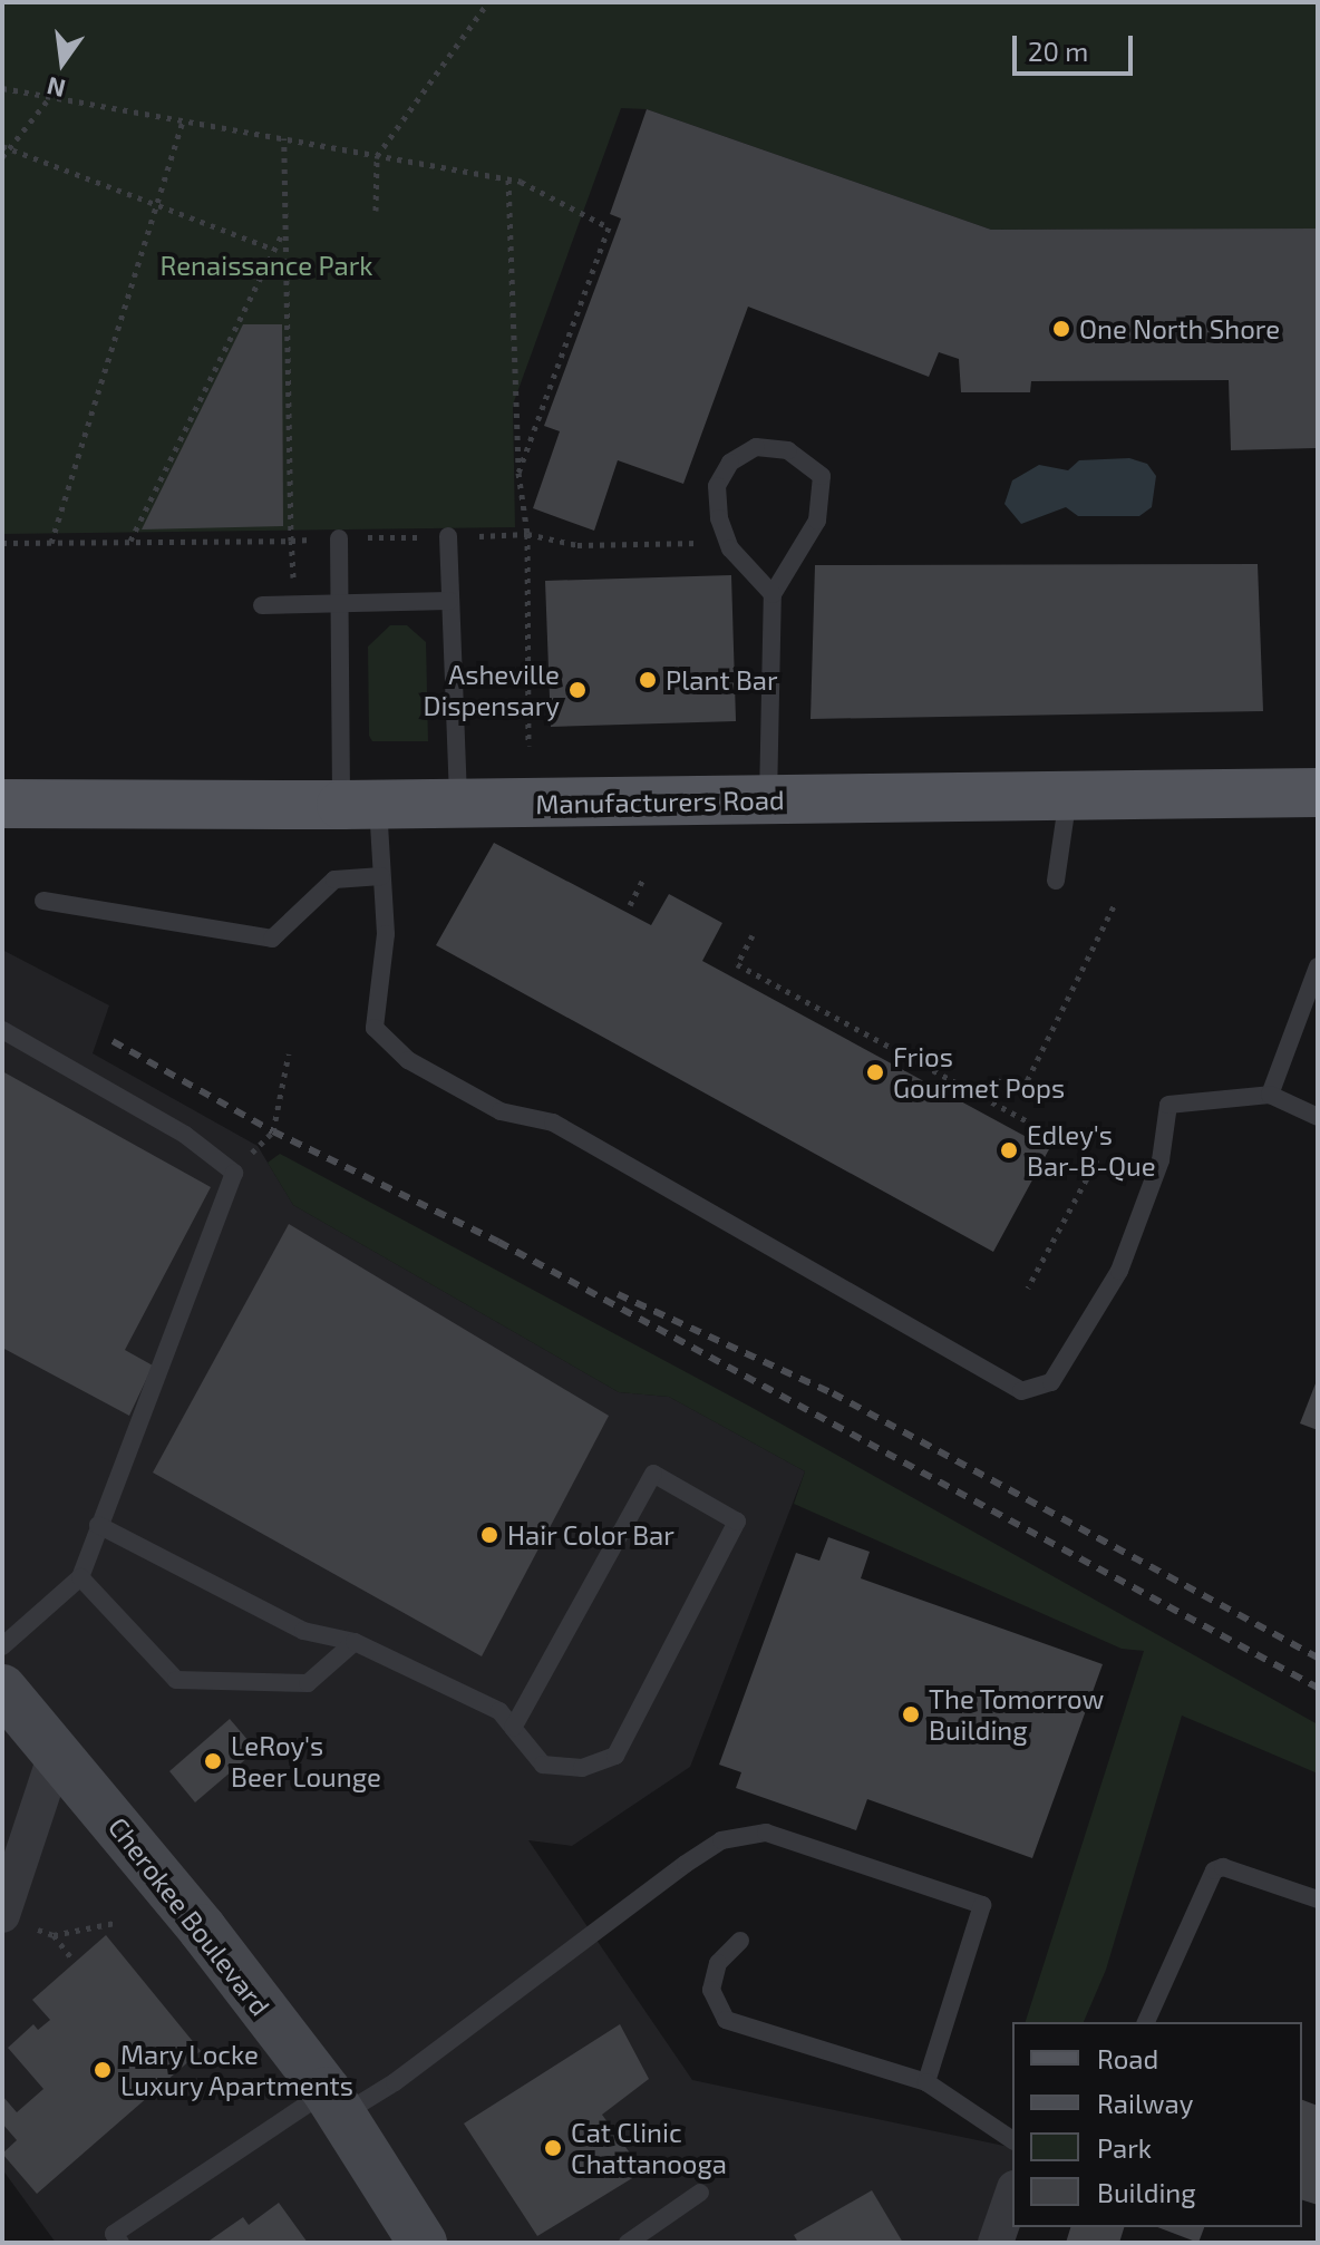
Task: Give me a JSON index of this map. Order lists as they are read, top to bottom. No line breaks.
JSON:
{"streets":{"main road":["Manufacturers Road","Cherokee Boulevard"]},"parks":["Renaissance Park"],"places":["One North Shore","Plant Bar","Asheville Dispensary","Frios Gourmet Pops","Edley's Bar-B-Que","Hair Color Bar","The Tomorrow Building","LeRoy's Beer Lounge","Mary Locke Luxury Apartments","Cat Clinic Chattanooga"],"legend":["Road","Railway","Park","Building"],"scale_bar":"20 m","north":"bottom"}
